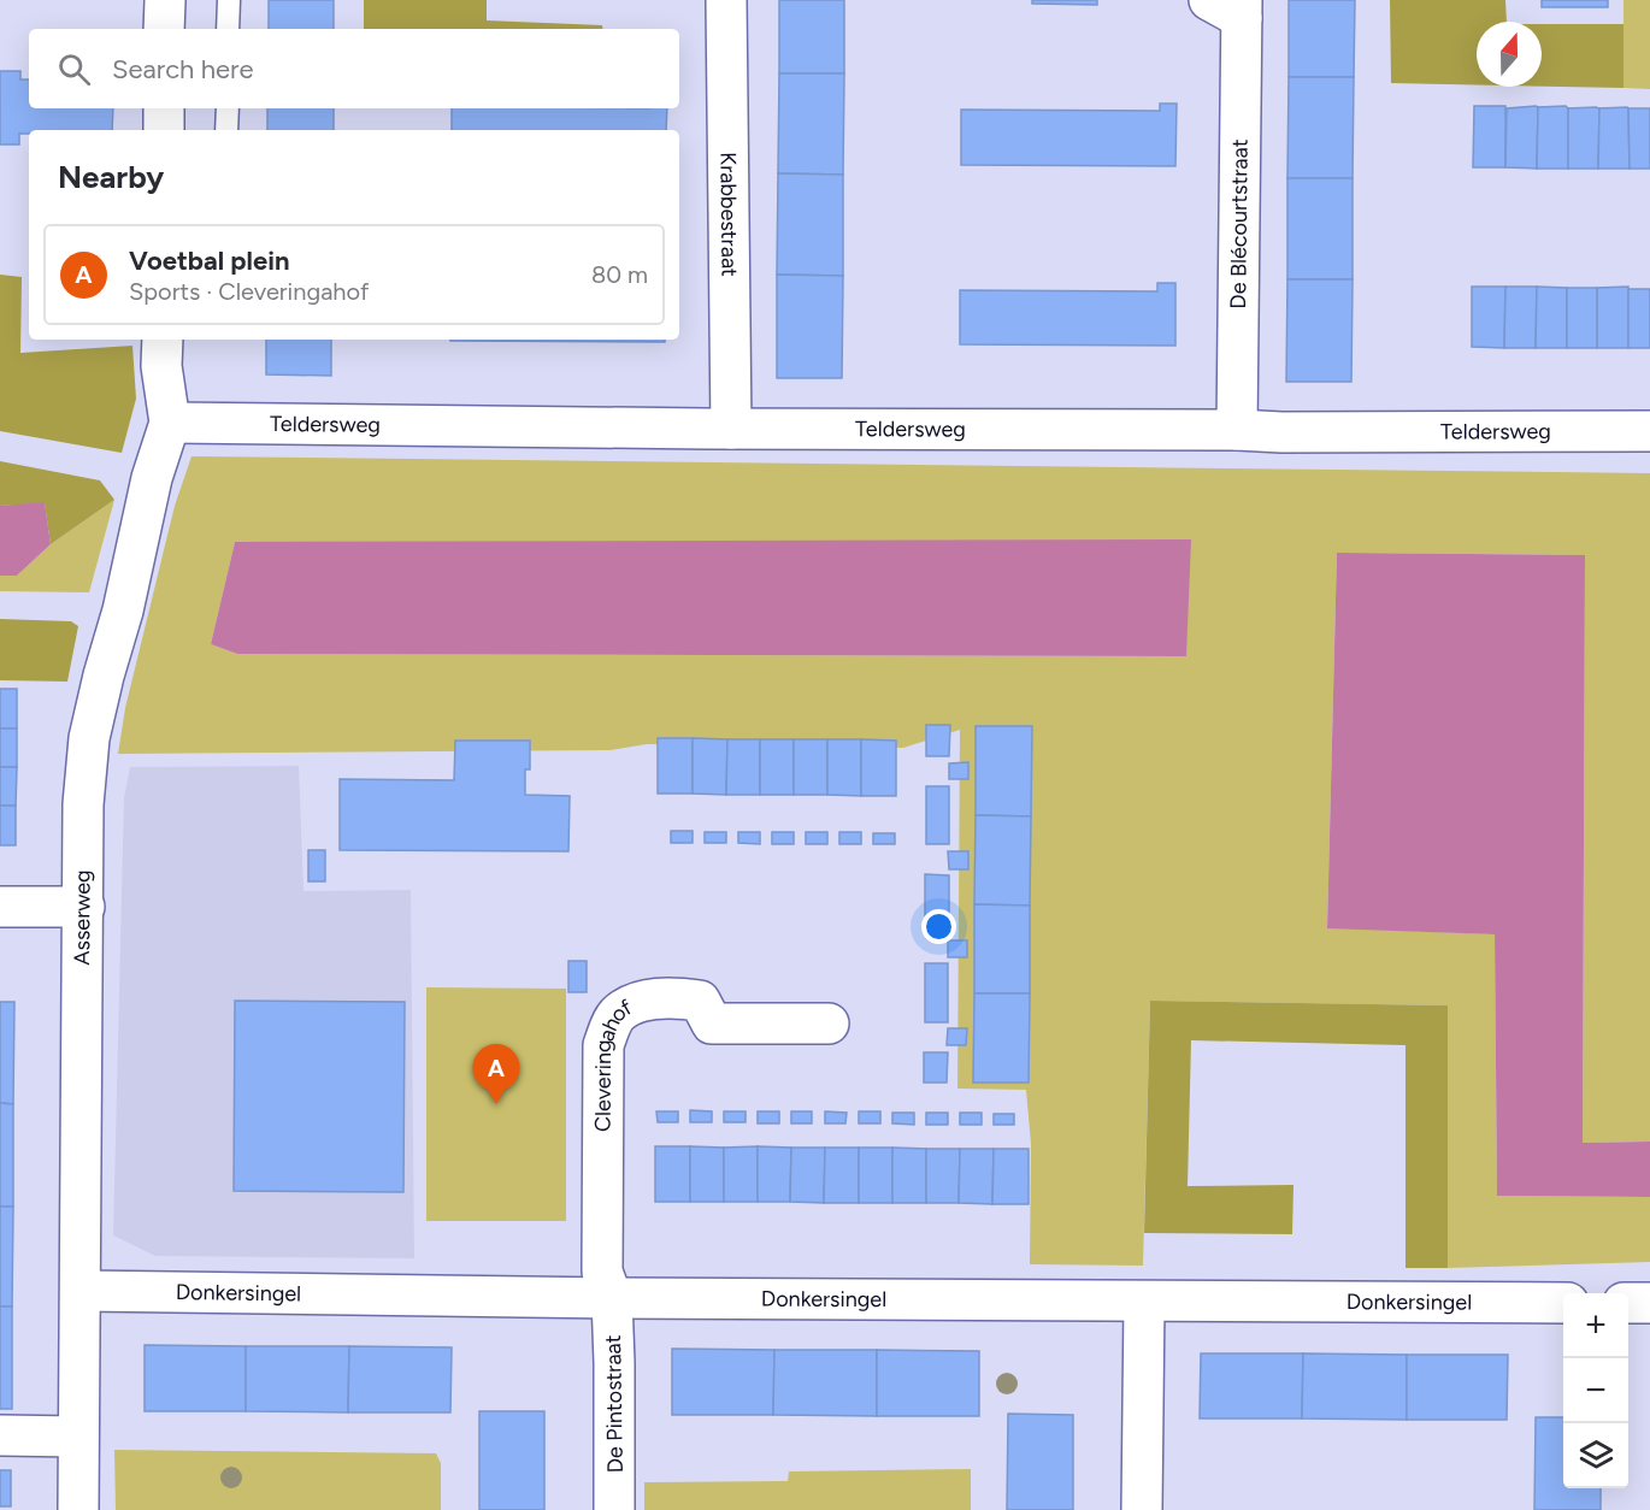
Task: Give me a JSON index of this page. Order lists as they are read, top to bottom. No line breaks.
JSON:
{"streets":{"street":["Krabbestraat","De Blécourtstraat","Teldersweg","Asserweg","Cleveringahof","Donkersingel","De Pintostraat"]},"crossings":[["Krabbestraat","Teldersweg"],["De Blécourtstraat","Teldersweg"],["Teldersweg","Asserweg"],["Asserweg","Donkersingel"],["Cleveringahof","Donkersingel"],["Cleveringahof","De Pintostraat"],["Donkersingel","De Pintostraat"]],"north":"top","page":{"search":"Search here","heading":"Nearby","list":[{"mark":"A","name":"Voetbal plein","note":"Sports · Cleveringahof","value":"80 m"}],"pins":"A","map_buttons":["+","−"]}}
